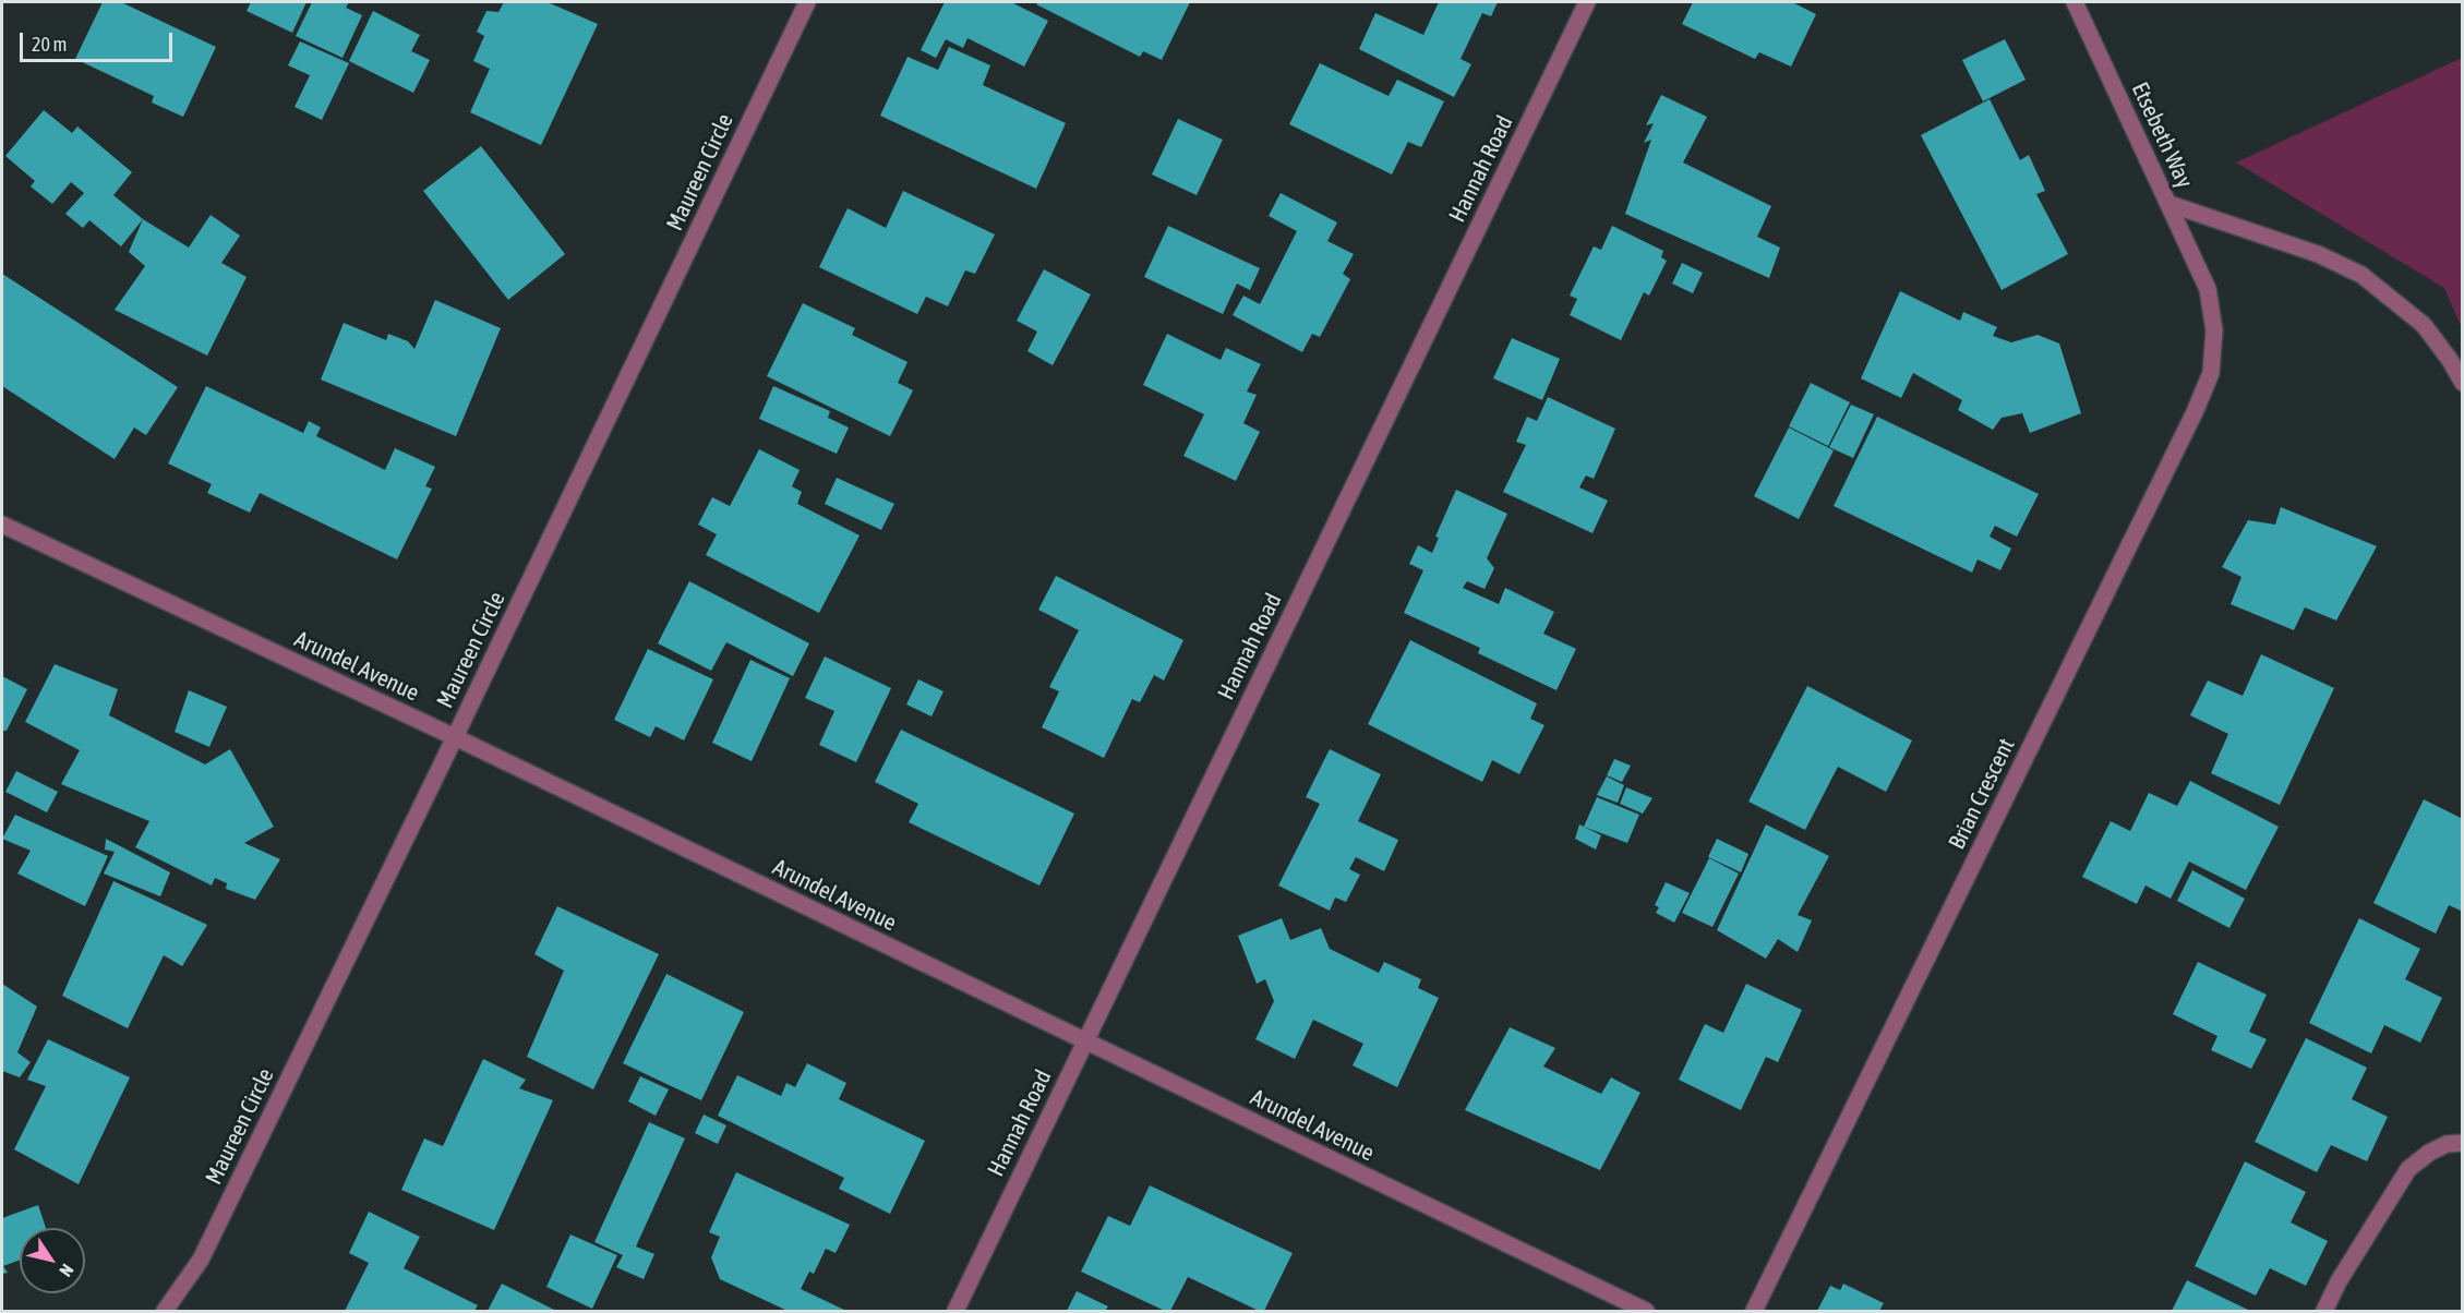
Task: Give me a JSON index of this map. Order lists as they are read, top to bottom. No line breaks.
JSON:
{"streets":{"street":["Etsebeth Way","Hannah Road","Maureen Circle","Arundel Avenue","Brian Crescent"]},"crossings":[["Etsebeth Way","Brian Crescent"],["Hannah Road","Arundel Avenue"],["Maureen Circle","Arundel Avenue"]],"scale_bar":"20 m","north":"bottom right"}
